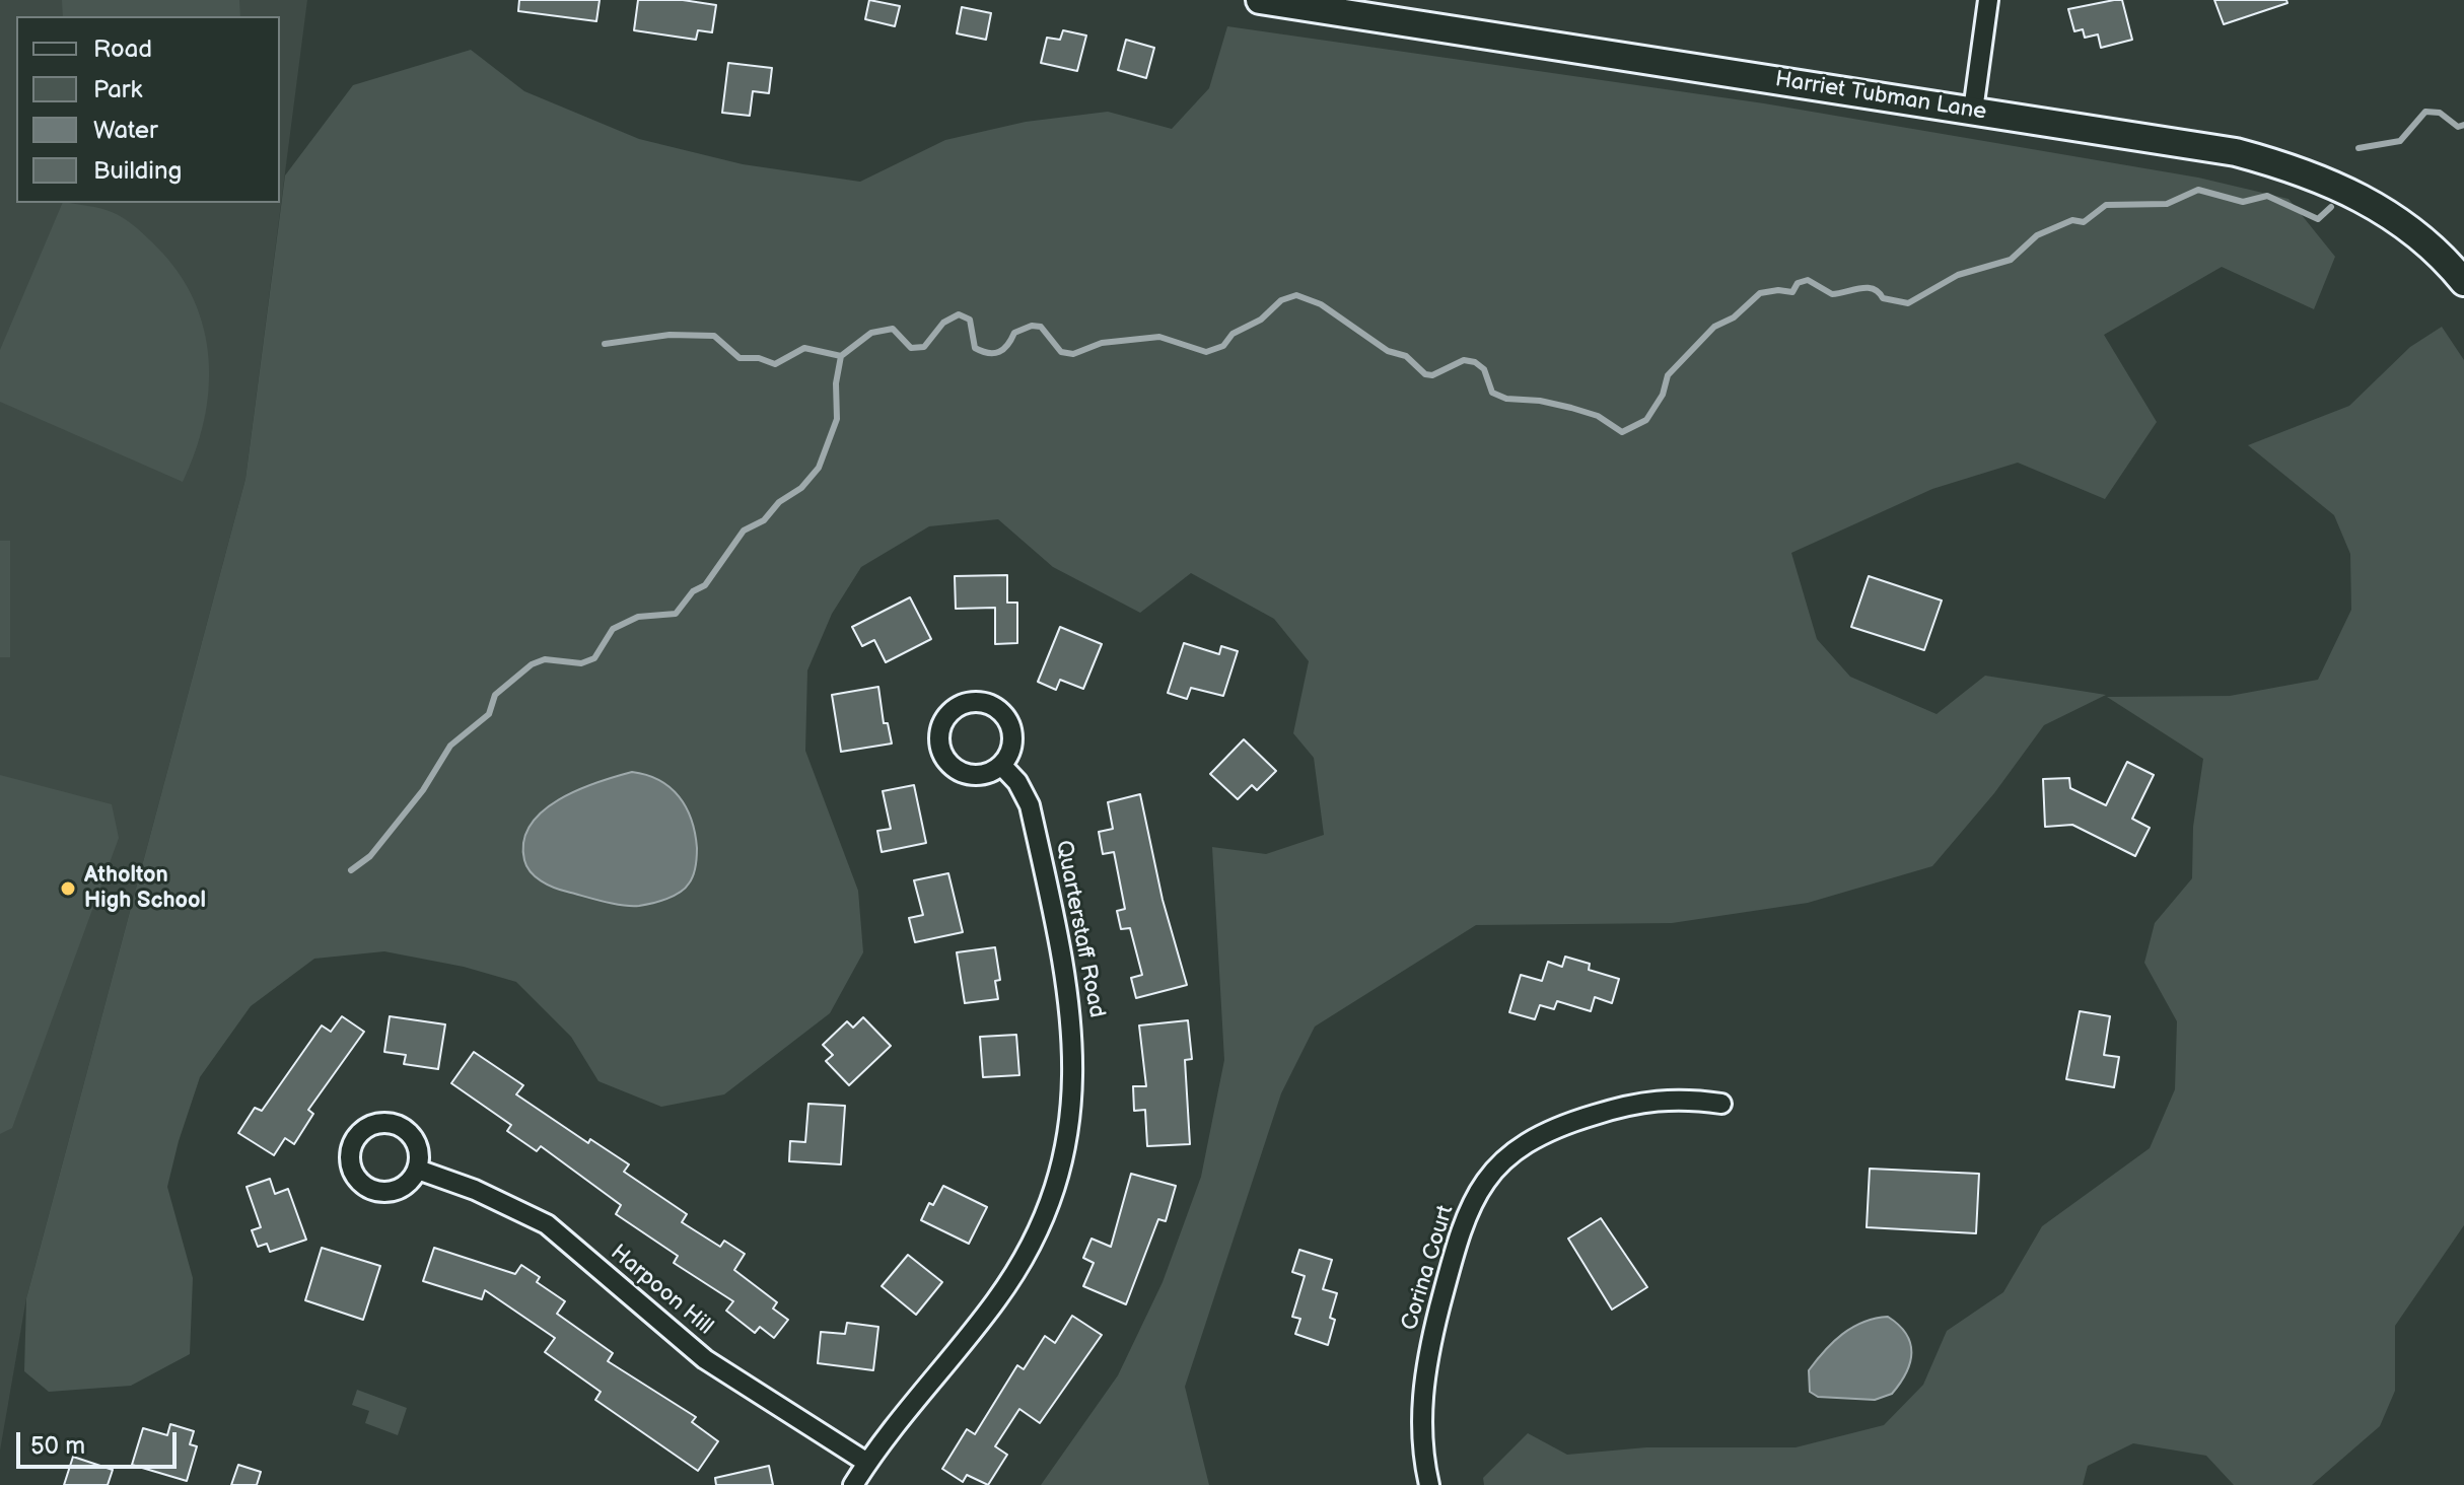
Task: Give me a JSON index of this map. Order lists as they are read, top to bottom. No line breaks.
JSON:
{"streets":{"street":["Harriet Tubman Lane","Quarterstaff Road","Corina Court","Harpoon Hill"]},"crossings":[["Quarterstaff Road","Harpoon Hill"]],"places":["Atholton High School"],"legend":["Road","Park","Water","Building"],"scale_bar":"50 m"}
